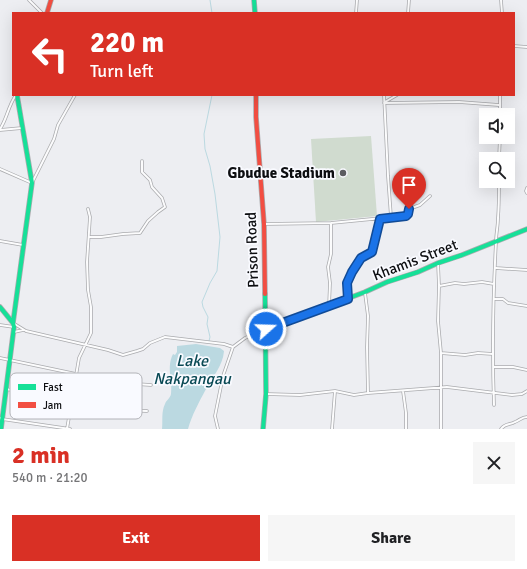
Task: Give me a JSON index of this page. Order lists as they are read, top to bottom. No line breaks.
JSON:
{"streets":{"street":["Prison Road","Khamis Street"]},"crossings":[["Prison Road","Khamis Street"]],"water":["Lake Nakpangau"],"places":["Gbudue Stadium"],"legend":["Fast","Jam"],"page":{"turn":["220 m","Turn left"],"heading":["2 min","540 m · 21:20"],"buttons":["Exit","Share"]}}
